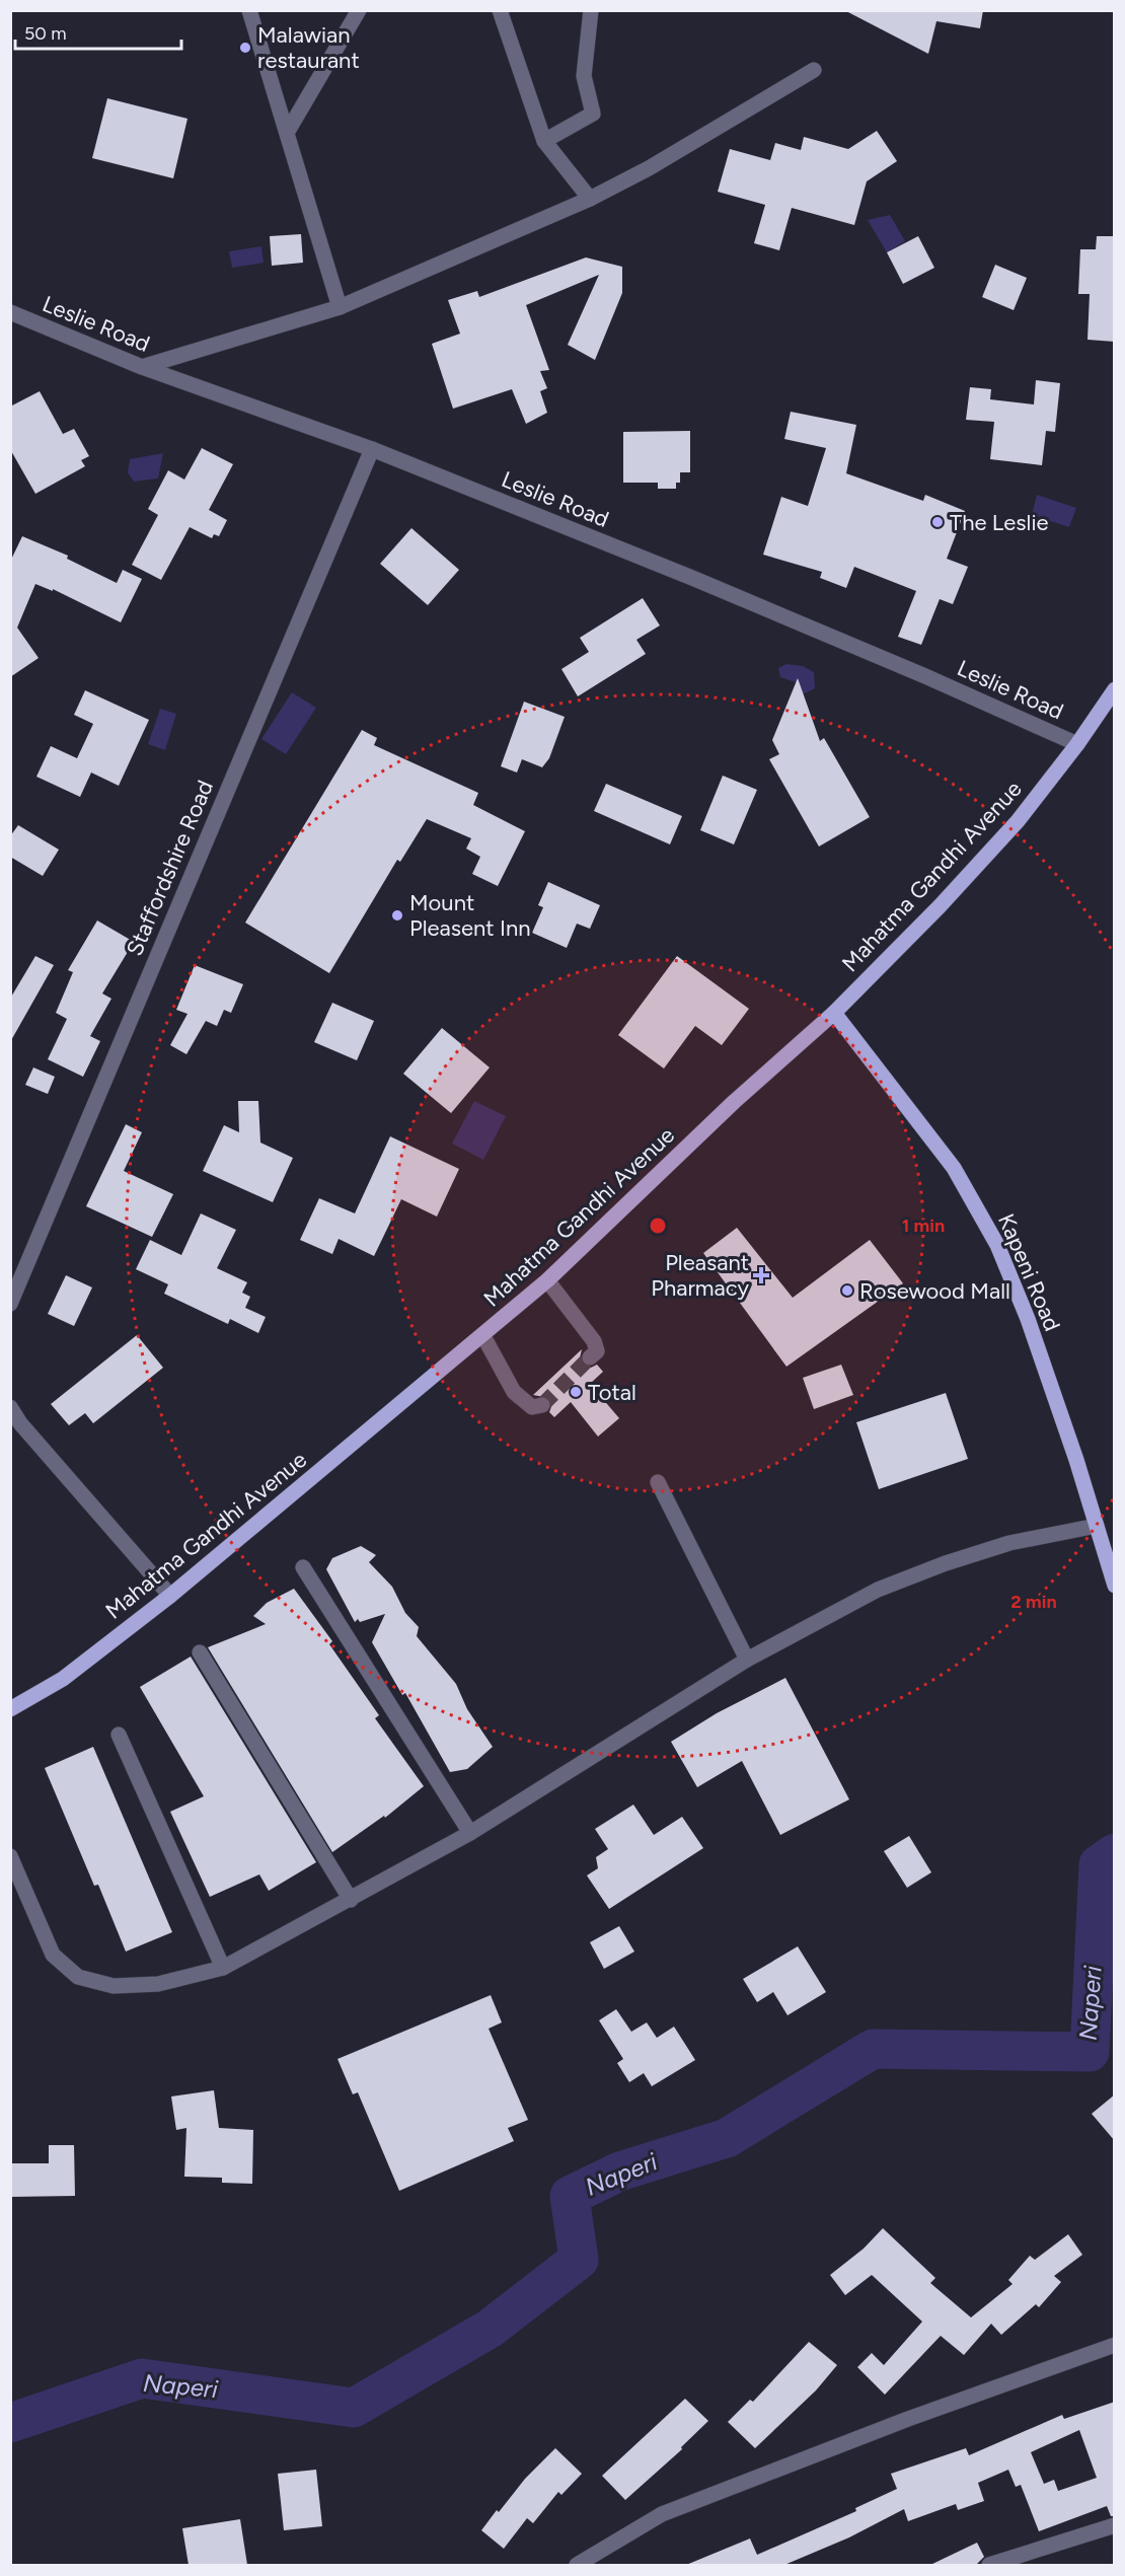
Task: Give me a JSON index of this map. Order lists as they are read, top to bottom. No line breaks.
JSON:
{"streets":{"main road":["Mahatma Gandhi Avenue","Kapeni Road"],"street":["Leslie Road","Staffordshire Road"]},"crossings":[["Leslie Road","Staffordshire Road"],["Leslie Road","Mahatma Gandhi Avenue"],["Mahatma Gandhi Avenue","Kapeni Road"]],"water":["Naperi"],"places":{"other":["Malawian restaurant","The Leslie","Mount Pleasent Inn","Rosewood Mall","Total"],"health":["Pleasant Pharmacy"]},"scale_bar":"50 m","rings":["1 min","2 min"]}
